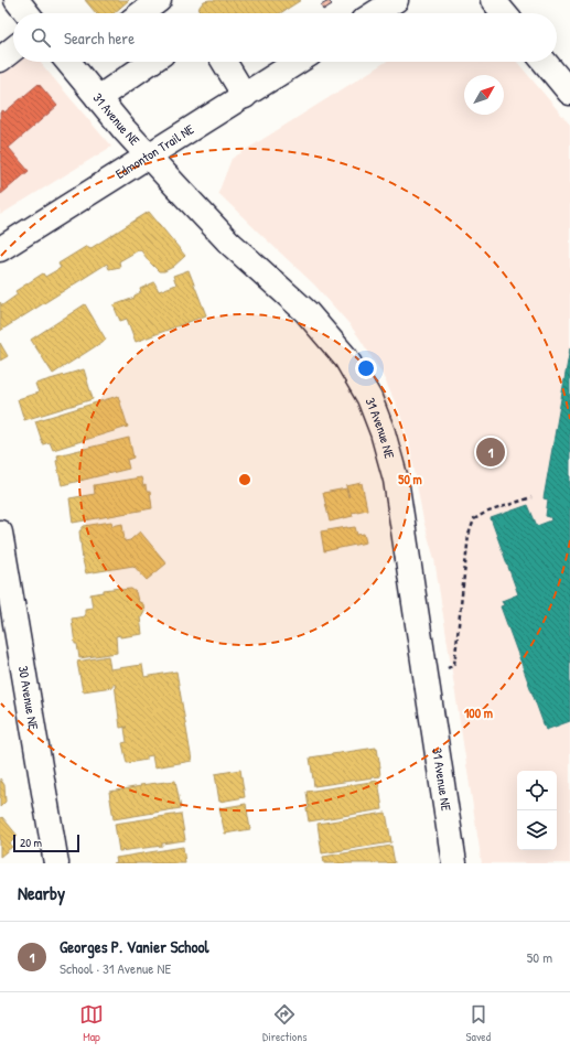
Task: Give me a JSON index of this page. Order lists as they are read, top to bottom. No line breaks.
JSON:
{"streets":{"street":["31 Avenue NE","Edmonton Trail NE","30 Avenue NE"]},"crossings":[["31 Avenue NE","Edmonton Trail NE"]],"scale_bar":"20 m","north":"top right","page":{"search":"Search here","pins":"1","scale":"20 m","heading":"Nearby","list":[{"mark":"1","name":"Georges P. Vanier School","note":"School · 31 Avenue NE","value":"50 m"}],"nav":["Map","Directions","Saved"]},"rings":["50 m","100 m"]}
